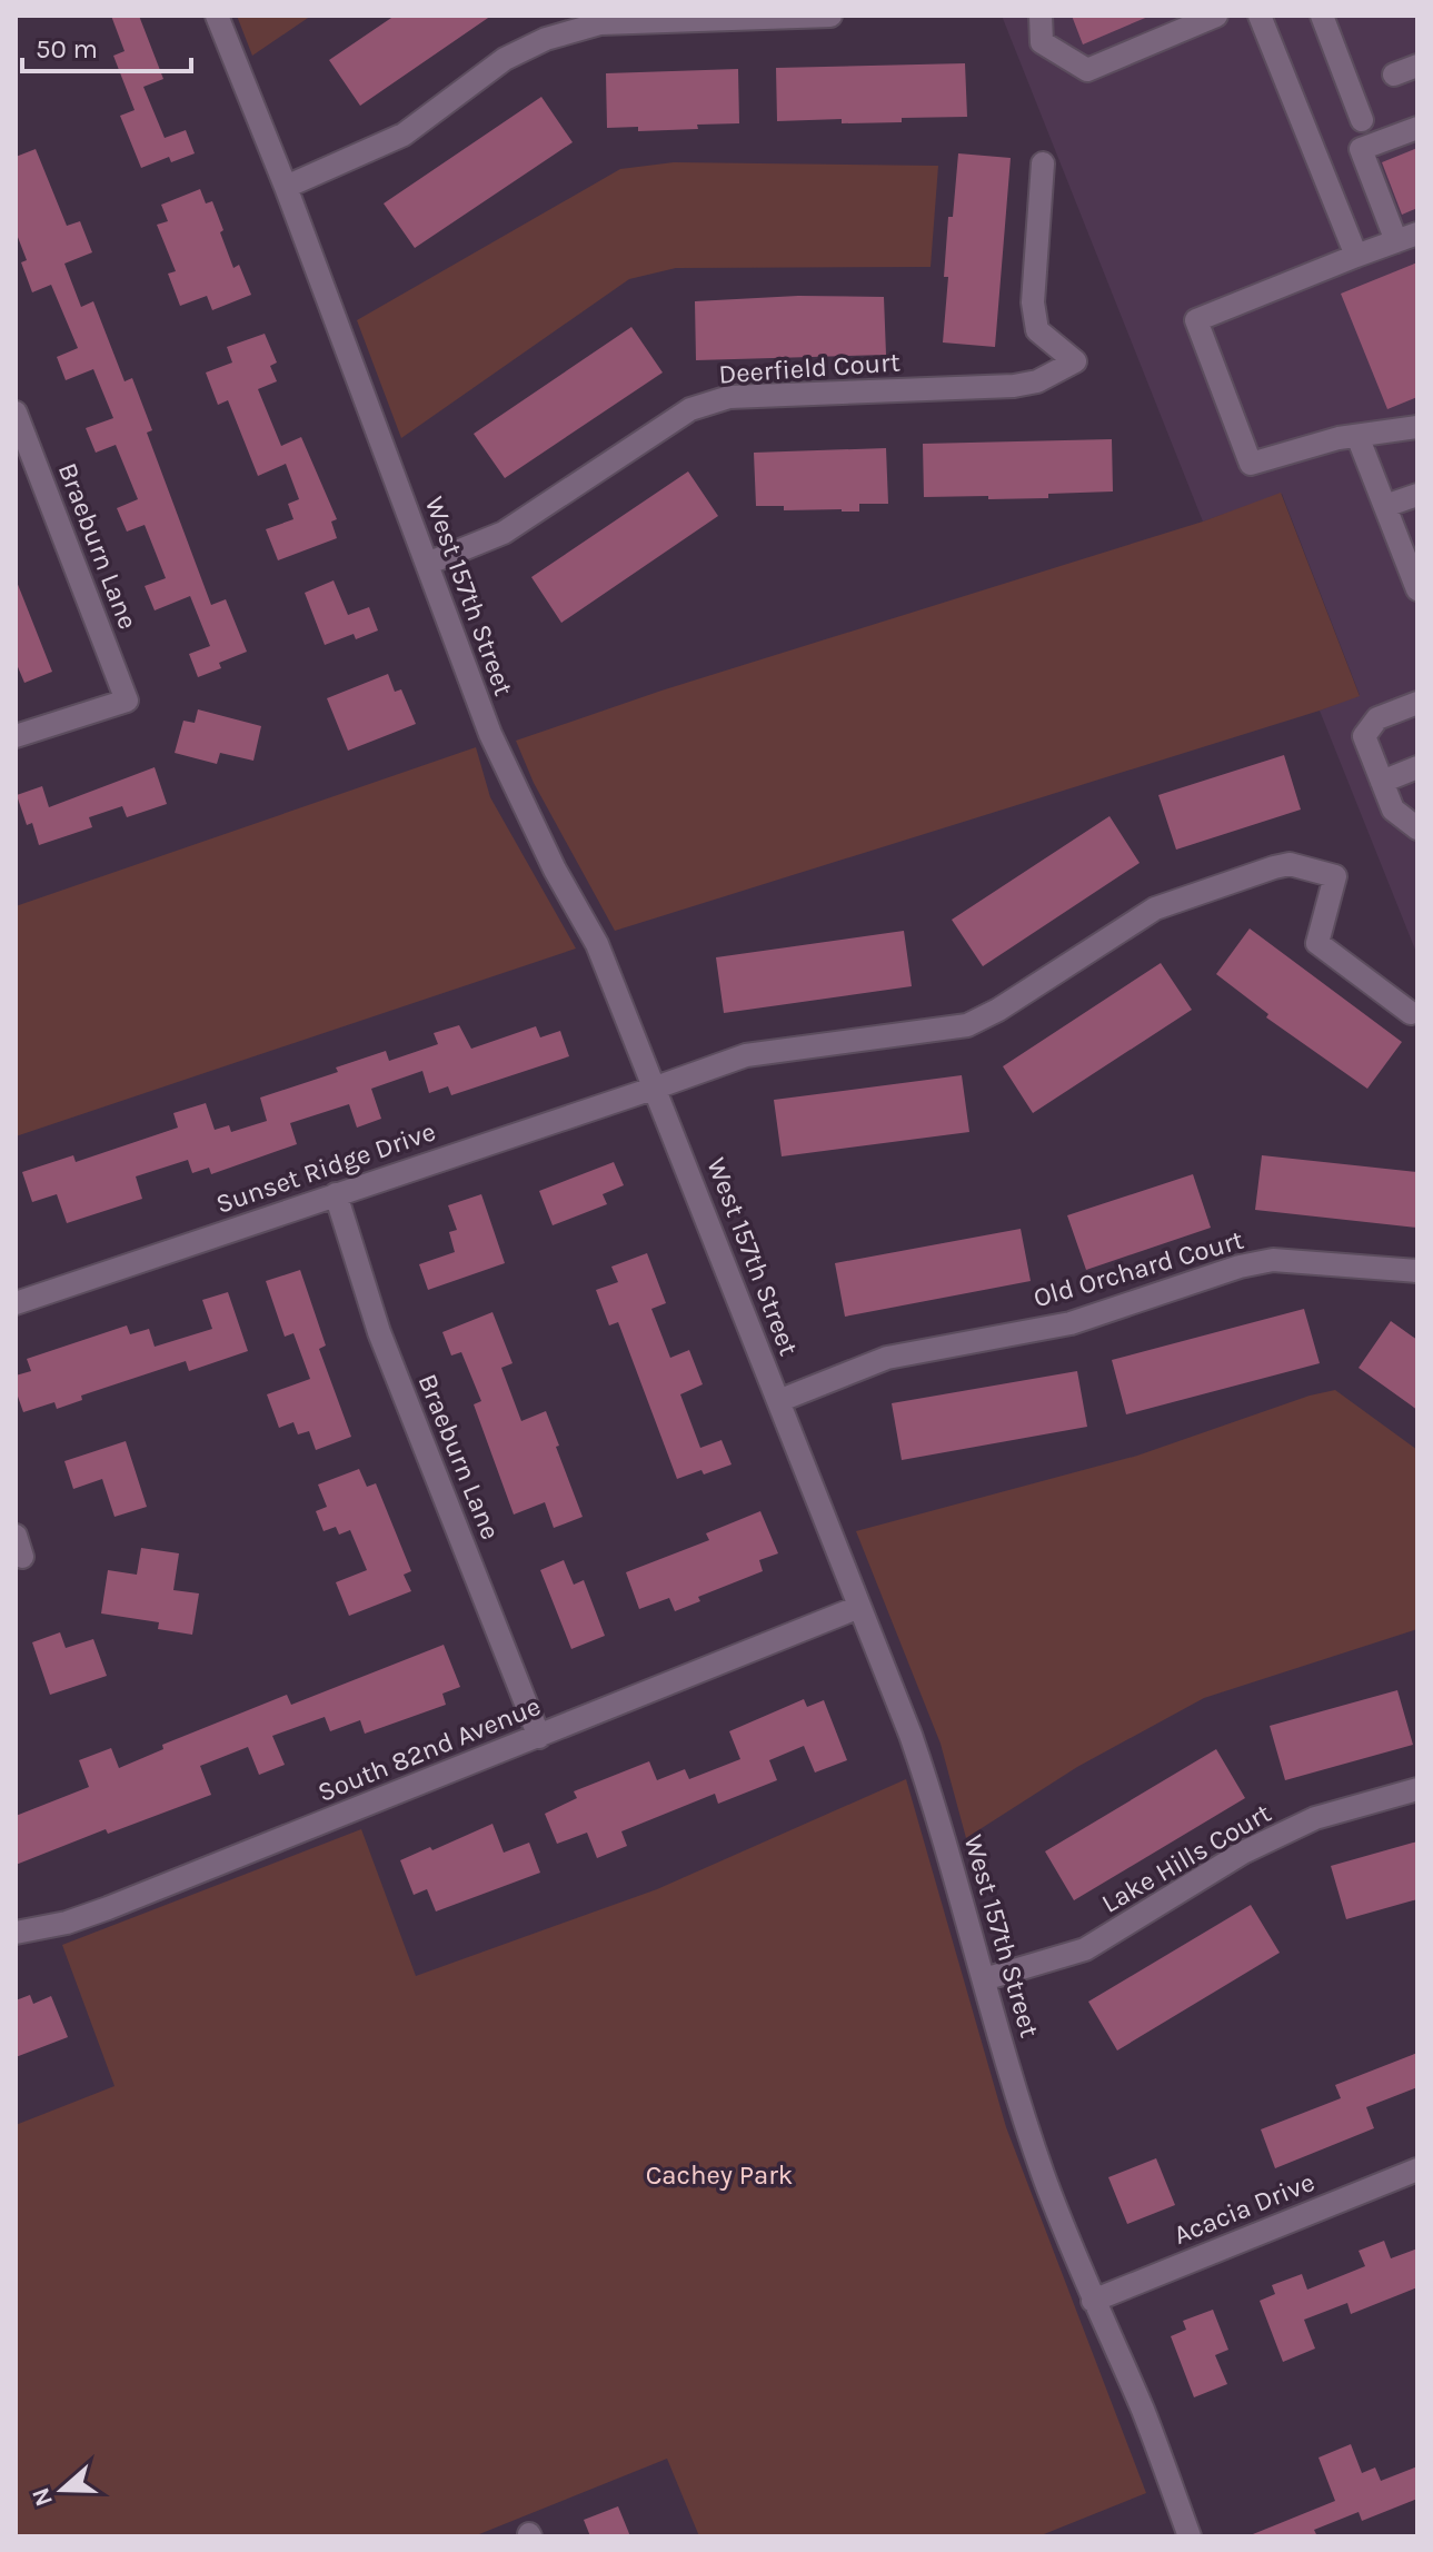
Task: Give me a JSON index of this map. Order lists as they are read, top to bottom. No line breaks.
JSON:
{"streets":{"street":["Deerfield Court","Braeburn Lane","West 157th Street","Sunset Ridge Drive","Old Orchard Court","South 82nd Avenue","Lake Hills Court","Acacia Drive"]},"crossings":[["Deerfield Court","West 157th Street"],["Braeburn Lane","Sunset Ridge Drive"],["Braeburn Lane","South 82nd Avenue"],["West 157th Street","Sunset Ridge Drive"],["West 157th Street","Old Orchard Court"],["West 157th Street","South 82nd Avenue"],["West 157th Street","Lake Hills Court"],["West 157th Street","Acacia Drive"]],"parks":["Cachey Park"],"scale_bar":"50 m","north":"left"}
